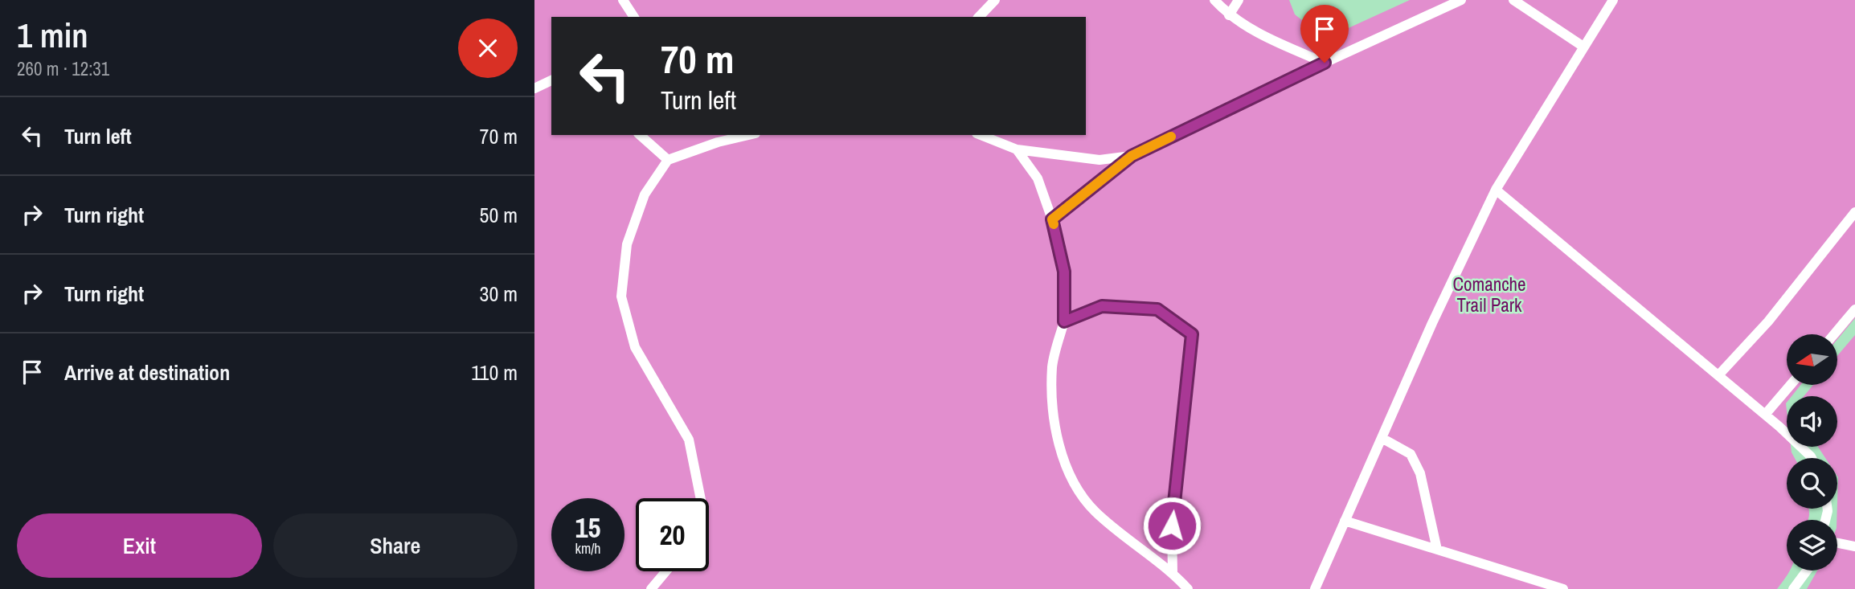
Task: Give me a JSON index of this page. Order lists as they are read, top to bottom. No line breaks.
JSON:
{"parks":["Comanche Trail Park"],"north":"left","page":{"heading":["1 min","260 m · 12:31"],"turn":["70 m","Turn left"],"list":[{"name":"Turn left","value":"70 m"},{"name":"Turn right","value":"50 m"},{"name":"Turn right","value":"30 m"},{"name":"Arrive at destination","value":"110 m"}],"speed":"15 km/h","limit":"20","buttons":["Exit","Share"]}}
